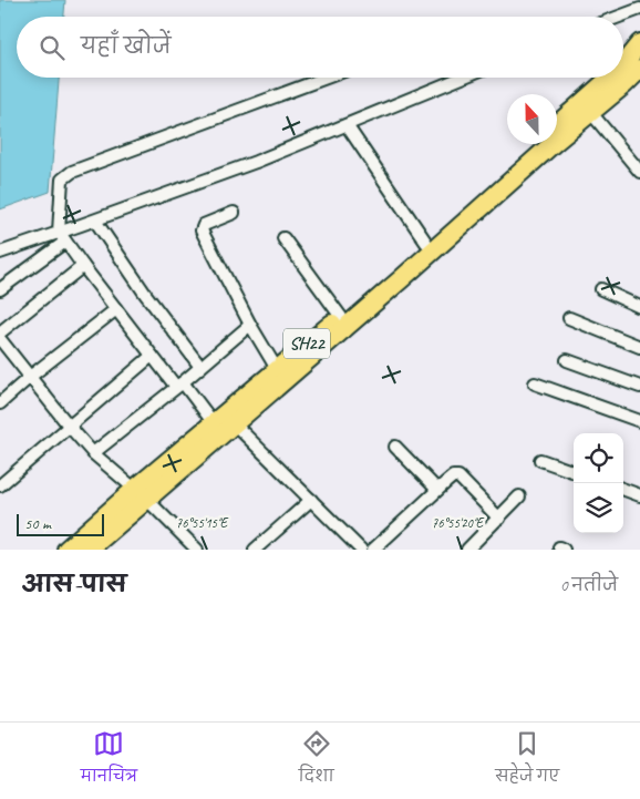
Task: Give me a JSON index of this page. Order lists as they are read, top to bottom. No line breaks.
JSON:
{"streets":{"main road":["SH22"]},"scale_bar":"50 m","north":"top","page":{"search":"यहाँ खोजें","scale":"50 m","heading":["आस-पास","0 नतीजे"],"nav":["मानचित्र","दिशा","सहेजे गए"]},"coordinates":["76°55'15\"E","76°55'20\"E"]}
